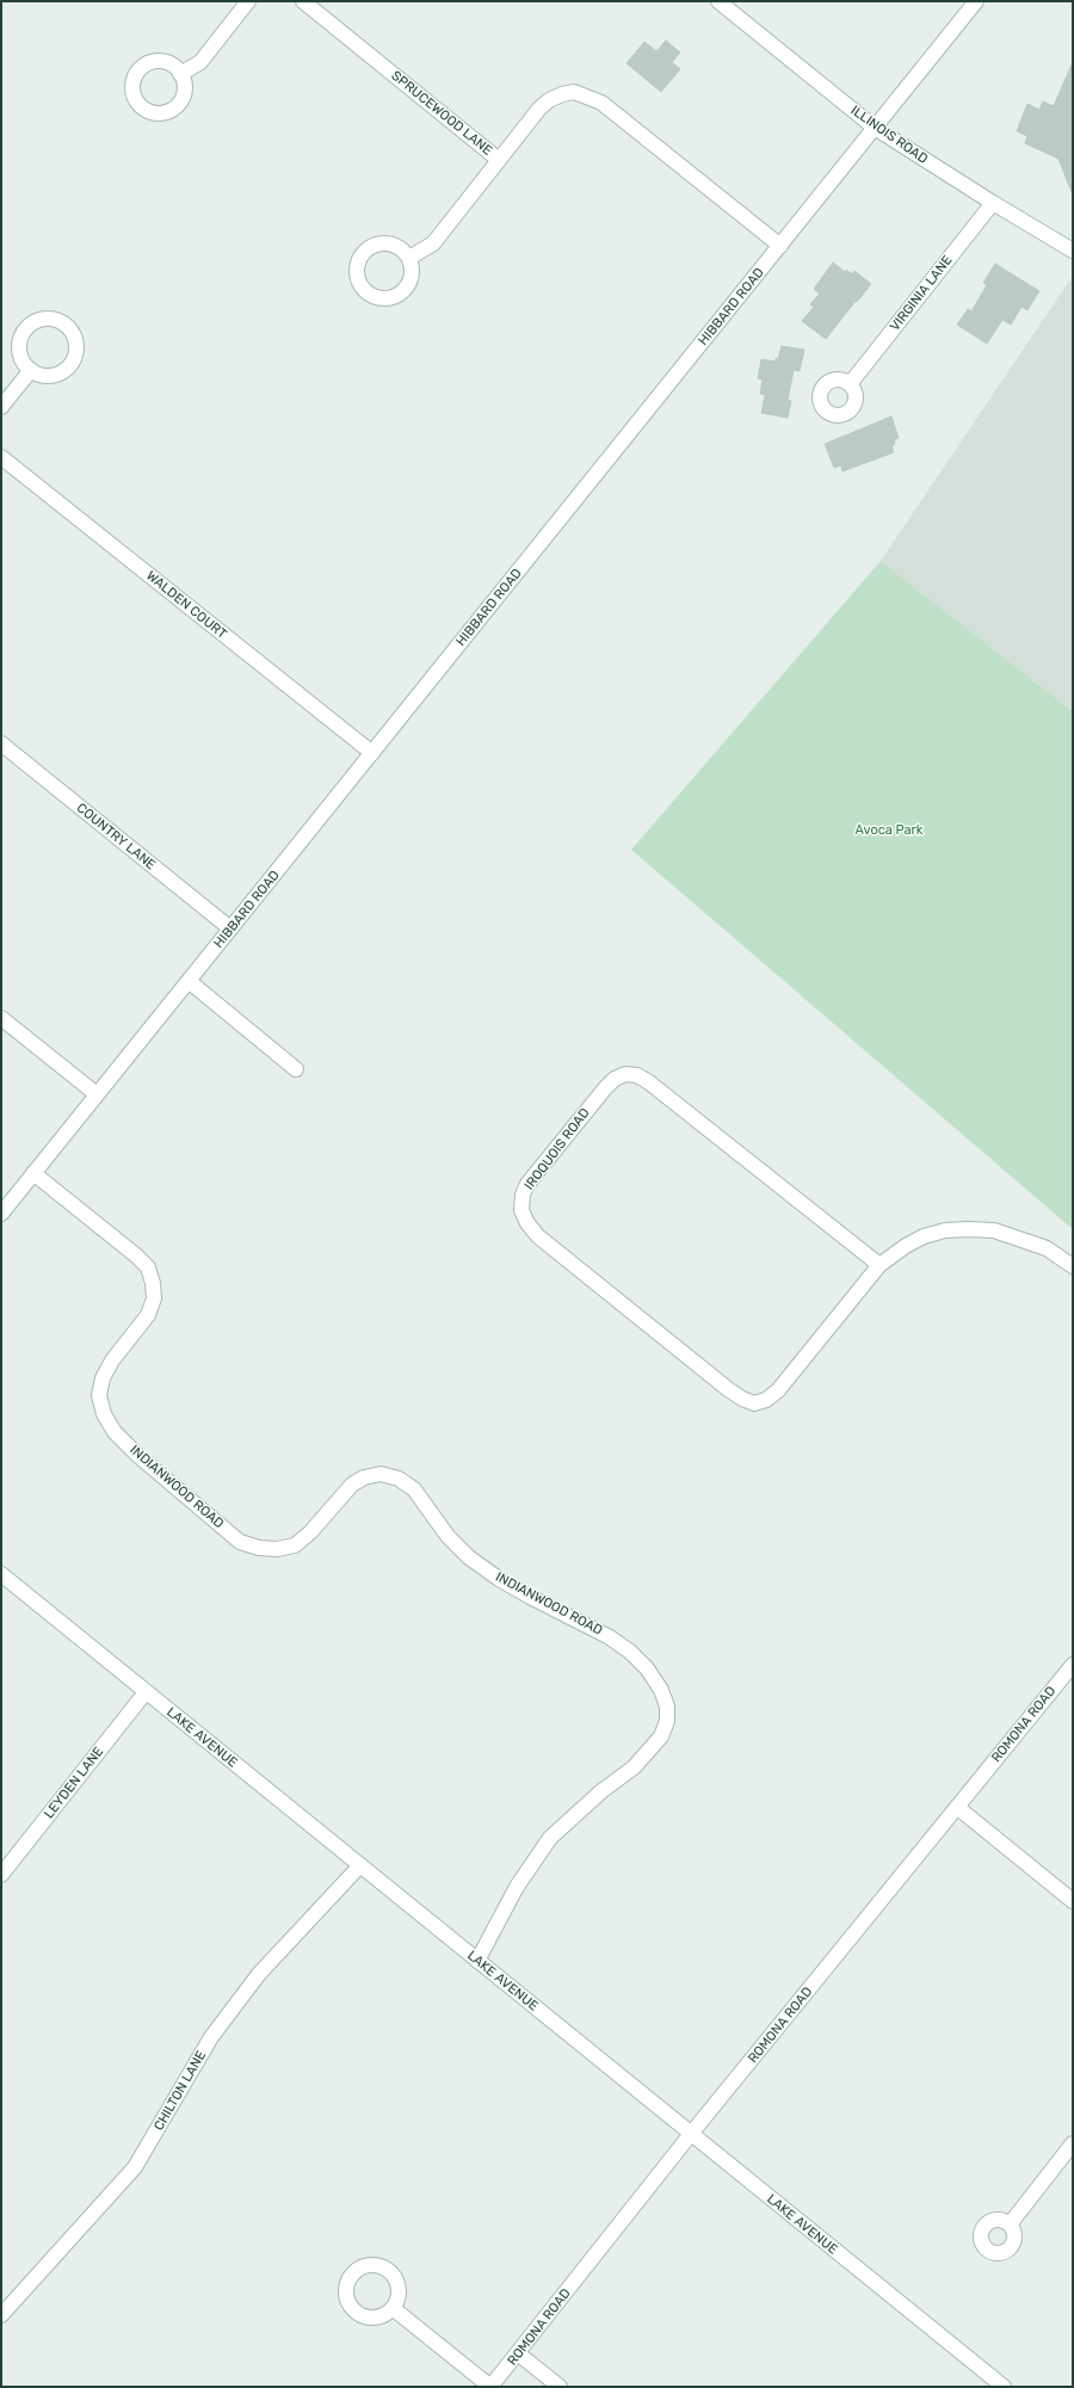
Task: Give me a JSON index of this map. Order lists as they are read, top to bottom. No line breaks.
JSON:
{"streets":{"street":["SPRUCEWOOD LANE","ILLINOIS ROAD","VIRGINIA LANE","HIBBARD ROAD","WALDEN COURT","COUNTRY LANE","IROQUOIS ROAD","INDIANWOOD ROAD","ROMONA ROAD","LAKE AVENUE","LEYDEN LANE","CHILTON LANE"]},"crossings":[["SPRUCEWOOD LANE","HIBBARD ROAD"],["ILLINOIS ROAD","VIRGINIA LANE"],["ILLINOIS ROAD","HIBBARD ROAD"],["HIBBARD ROAD","WALDEN COURT"],["HIBBARD ROAD","COUNTRY LANE"],["HIBBARD ROAD","INDIANWOOD ROAD"],["INDIANWOOD ROAD","LAKE AVENUE"],["ROMONA ROAD","LAKE AVENUE"],["LAKE AVENUE","LEYDEN LANE"],["LAKE AVENUE","CHILTON LANE"]],"parks":["Avoca Park"]}
